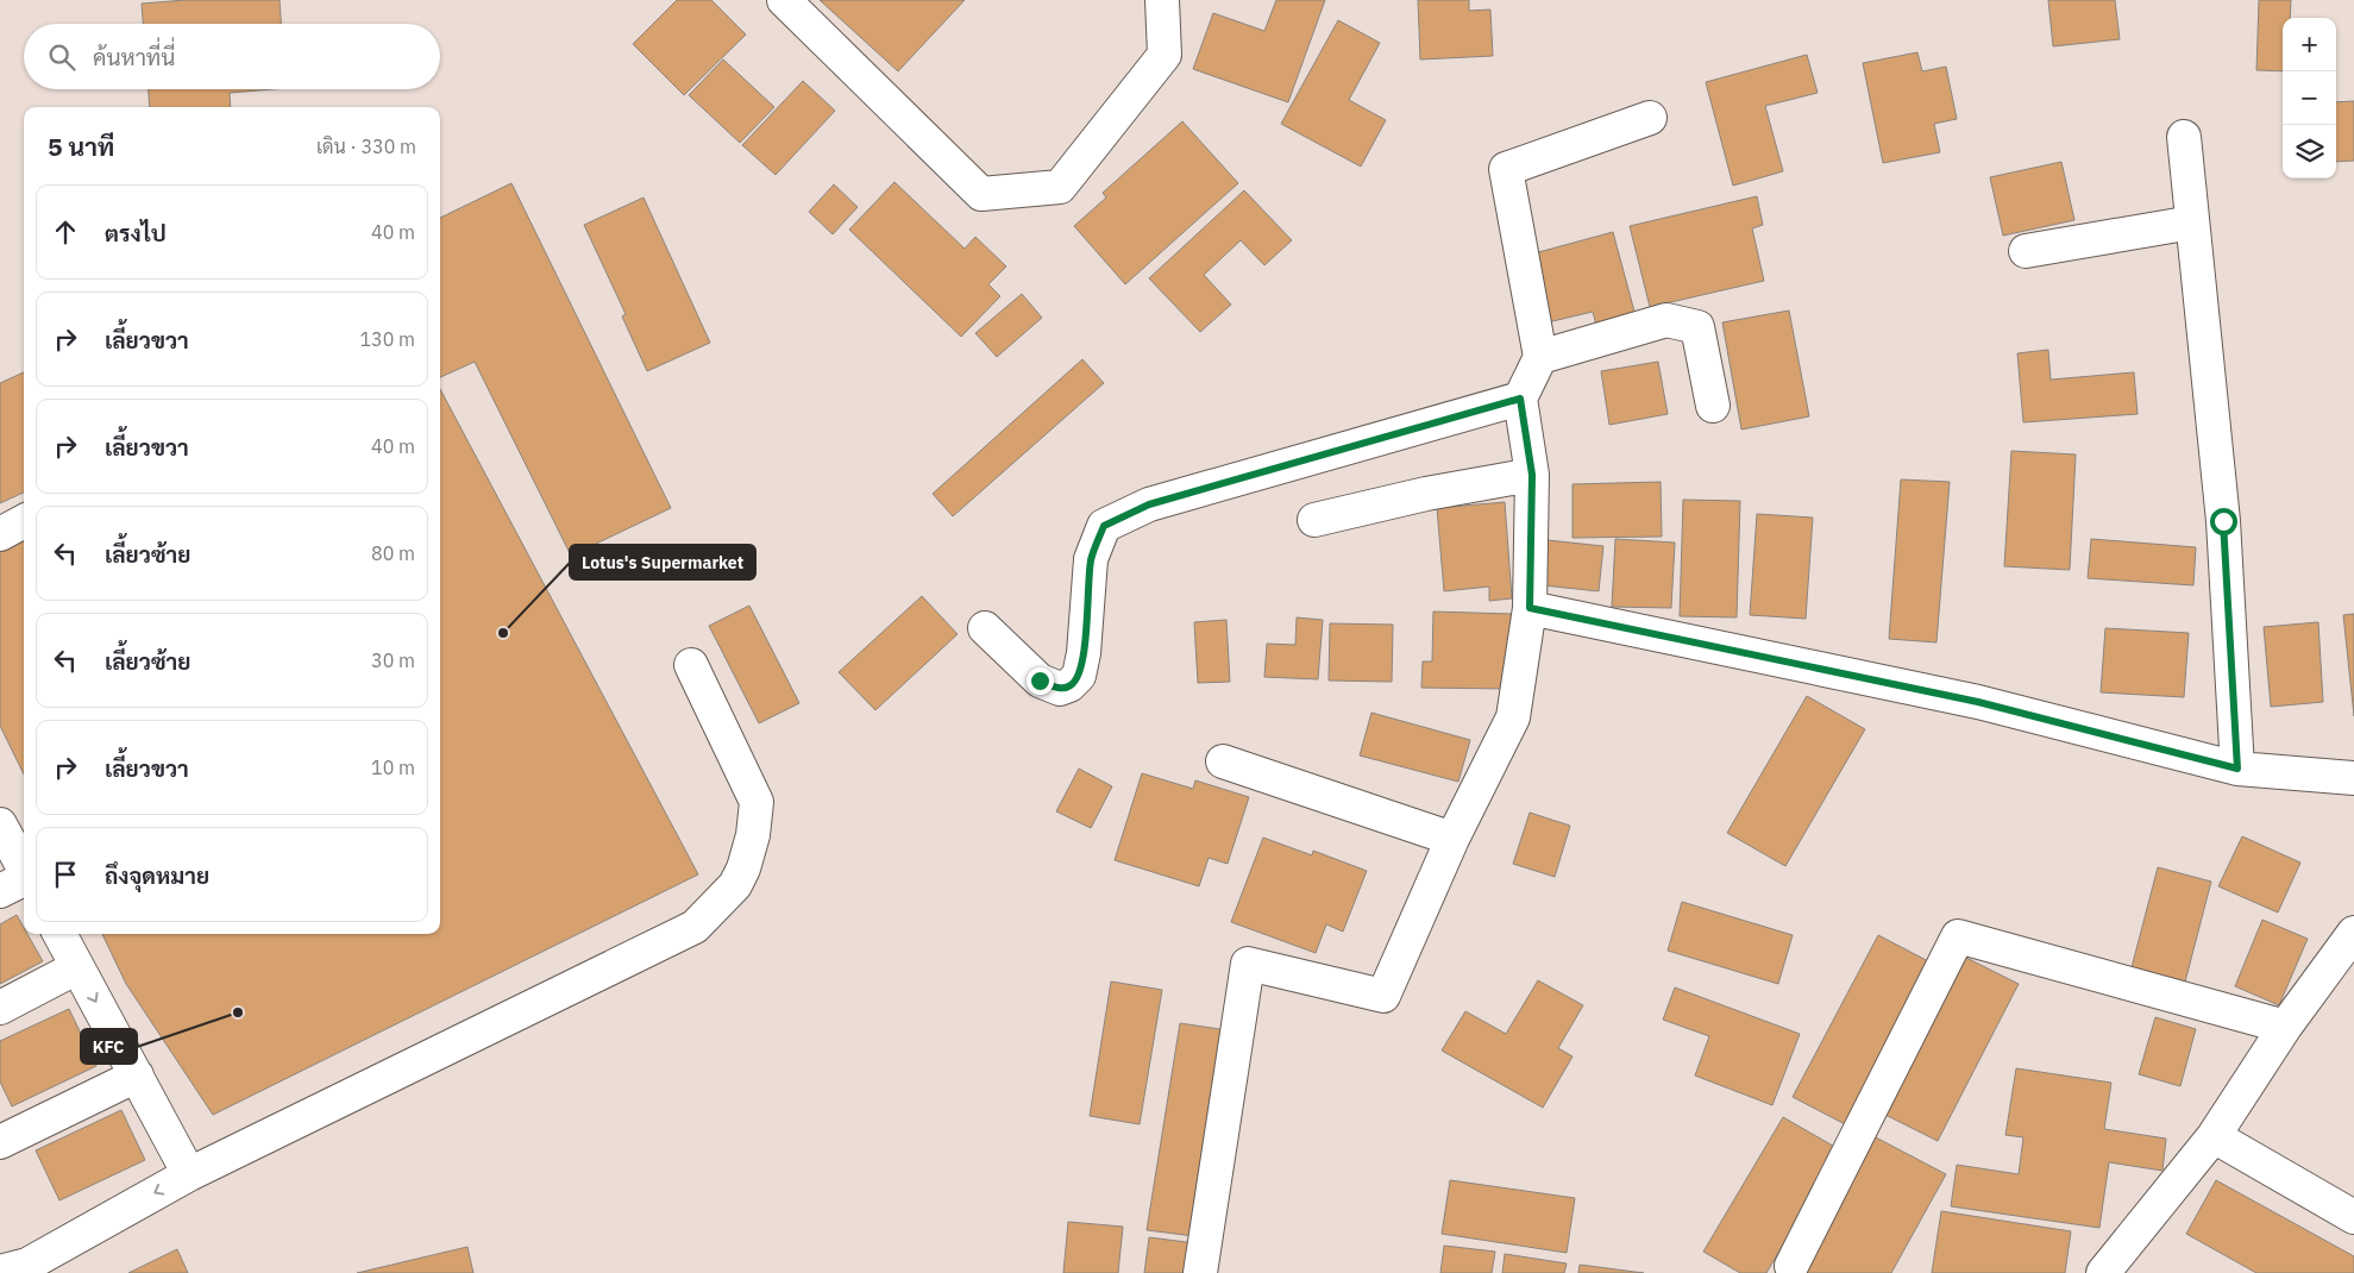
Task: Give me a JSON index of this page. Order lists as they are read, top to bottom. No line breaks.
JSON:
{"places":["Lotus's Supermarket","KFC"],"page":{"map_buttons":["+","−"],"search":"ค้นหาที่นี่","heading":["5 นาที","เดิน · 330 m"],"list":[["ตรงไป","40 m"],["เลี้ยวขวา","130 m"],["เลี้ยวขวา","40 m"],["เลี้ยวซ้าย","80 m"],["เลี้ยวซ้าย","30 m"],["เลี้ยวขวา","10 m"],"ถึงจุดหมาย"]}}
